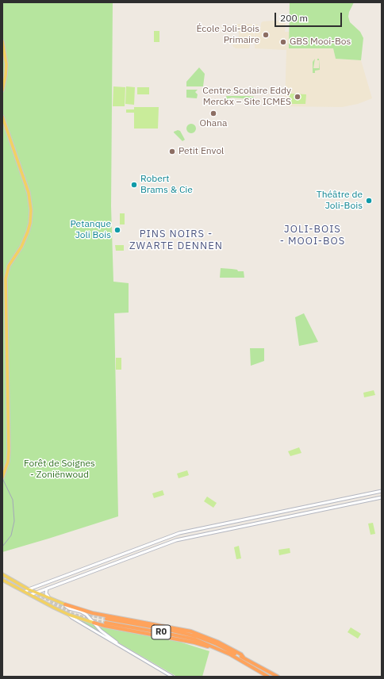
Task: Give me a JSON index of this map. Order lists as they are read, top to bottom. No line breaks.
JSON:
{"streets":{"highway":["R0"]},"districts":["JOLI-BOIS - MOOI-BOS","PINS NOIRS - ZWARTE DENNEN"],"parks":["Forêt de Soignes - Zoniënwoud"],"places":["École Joli-Bois Primaire","GBS Mooi-Bos","Centre Scolaire Eddy Merckx – Site ICMES","Ohana","Petit Envol","Robert Brams & Cie","Théâtre de Joli-Bois","Petanque Joli Bois"],"scale_bar":"200 m"}
